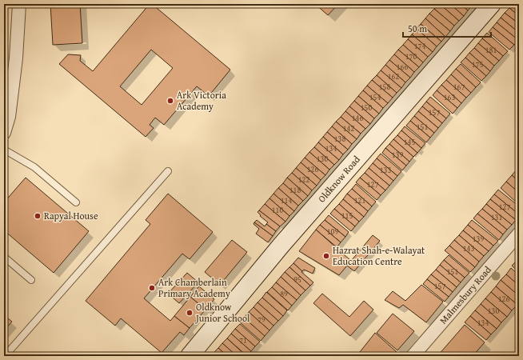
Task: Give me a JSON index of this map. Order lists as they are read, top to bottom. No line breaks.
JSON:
{"streets":{"street":["Oldknow Road","Malmesbury Road"]},"places":["Ark Victoria Academy","Rapyal House","Hazrat Shah-e-Walayat Education Centre","Ark Chamberlain Primary Academy","Oldknow Junior School"],"house_numbers":["174","181","170","175","166","162","158","167","154","163","150","157","146","151","142","138","145","134","139","130","126","133","122","127","118","114","121","127","110","115","131","109","139","143","151","95","157","89","126","130","79","134","71"],"scale_bar":"50 m"}
